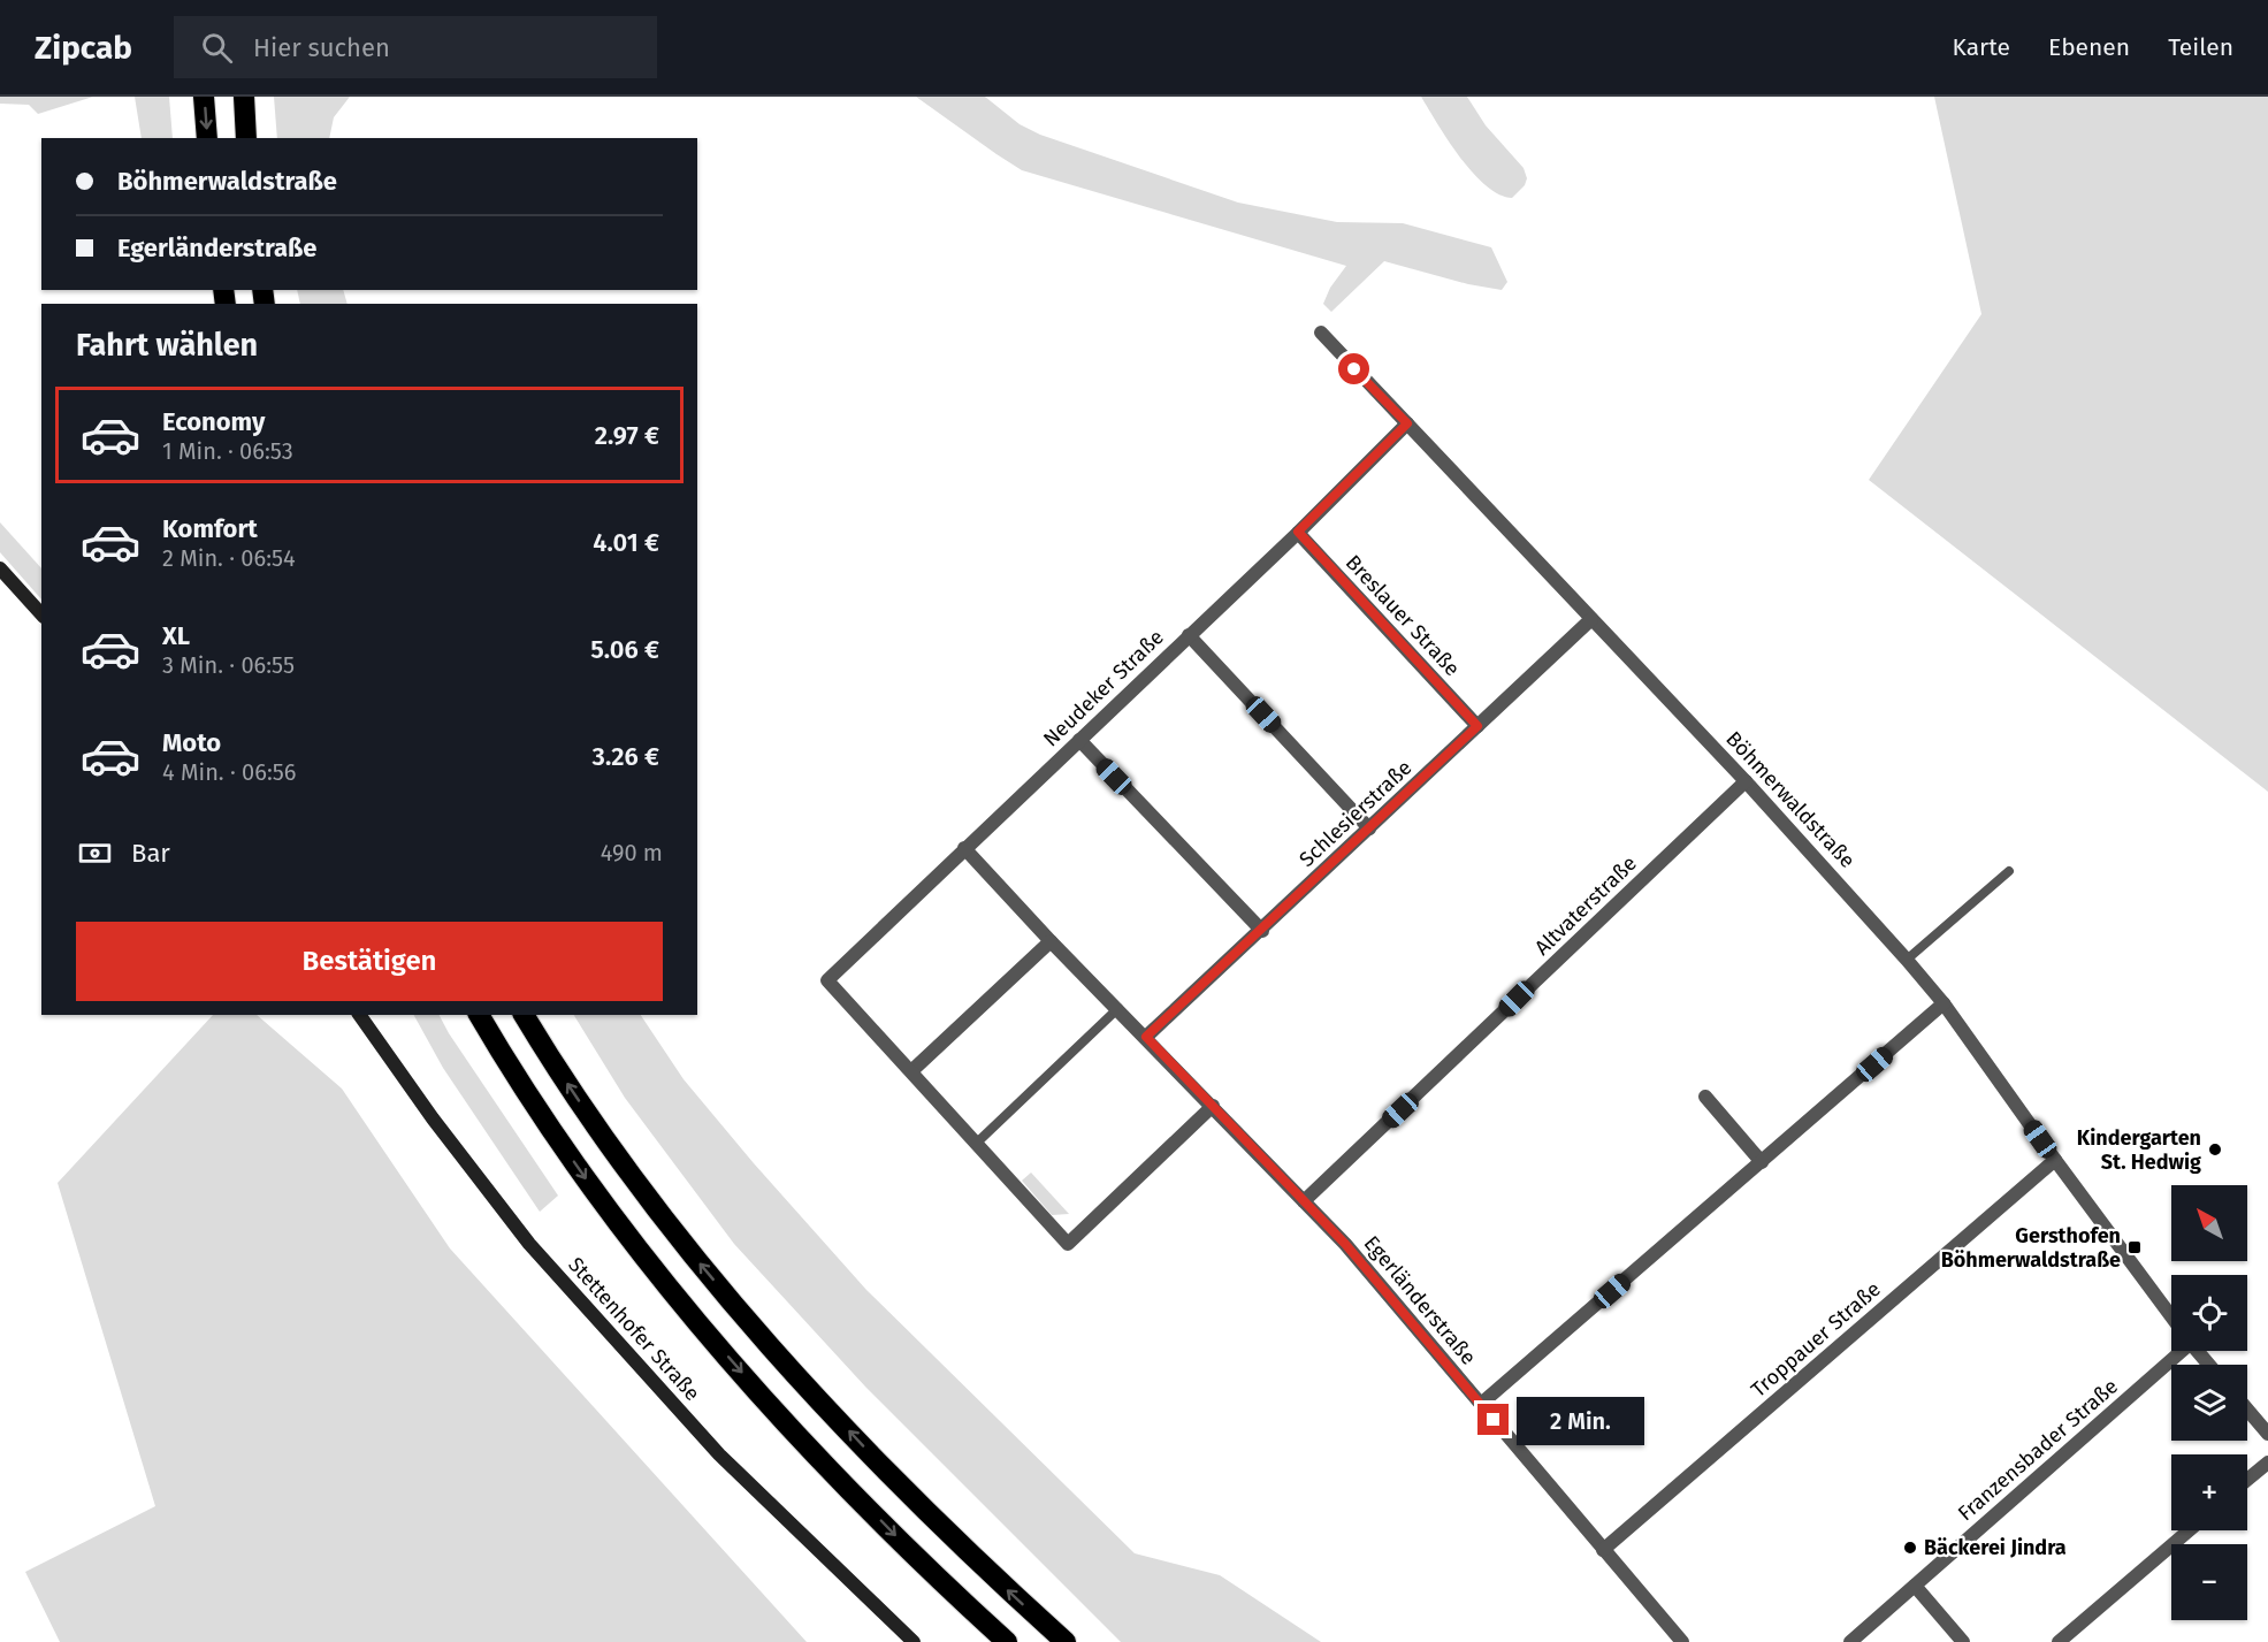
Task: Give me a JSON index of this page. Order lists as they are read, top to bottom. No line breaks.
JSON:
{"streets":{"street":["Breslauer Straße","Neudeker Straße","Böhmerwaldstraße","Schlesierstraße","Altvaterstraße","Egerländerstraße","Stettenhofer Straße","Troppauer Straße","Franzensbader Straße"]},"crossings":[["Breslauer Straße","Neudeker Straße"],["Breslauer Straße","Schlesierstraße"],["Neudeker Straße","Böhmerwaldstraße"],["Neudeker Straße","Egerländerstraße"],["Böhmerwaldstraße","Schlesierstraße"],["Böhmerwaldstraße","Altvaterstraße"],["Böhmerwaldstraße","Troppauer Straße"],["Schlesierstraße","Egerländerstraße"],["Altvaterstraße","Egerländerstraße"],["Egerländerstraße","Troppauer Straße"]],"places":{"other":["Kindergarten St. Hedwig","Bäckerei Jindra"],"transit":["Gersthofen Böhmerwaldstraße"]},"north":"top left","page":{"header":"Zipcab","search":"Hier suchen","nav":["Karte","Ebenen","Teilen"],"banner":["Böhmerwaldstraße","Egerländerstraße"],"heading":"Fahrt wählen","list":[{"name":"Economy","note":"1 Min. · 06:53","value":"2.97 €"},{"name":"Komfort","note":"2 Min. · 06:54","value":"4.01 €"},{"name":"XL","note":"3 Min. · 06:55","value":"5.06 €"},{"name":"Moto","note":"4 Min. · 06:56","value":"3.26 €"}],"pay":["Bar","490 m"],"buttons":"Bestätigen","map_buttons":["+","−"],"bubble":"2 Min."}}
